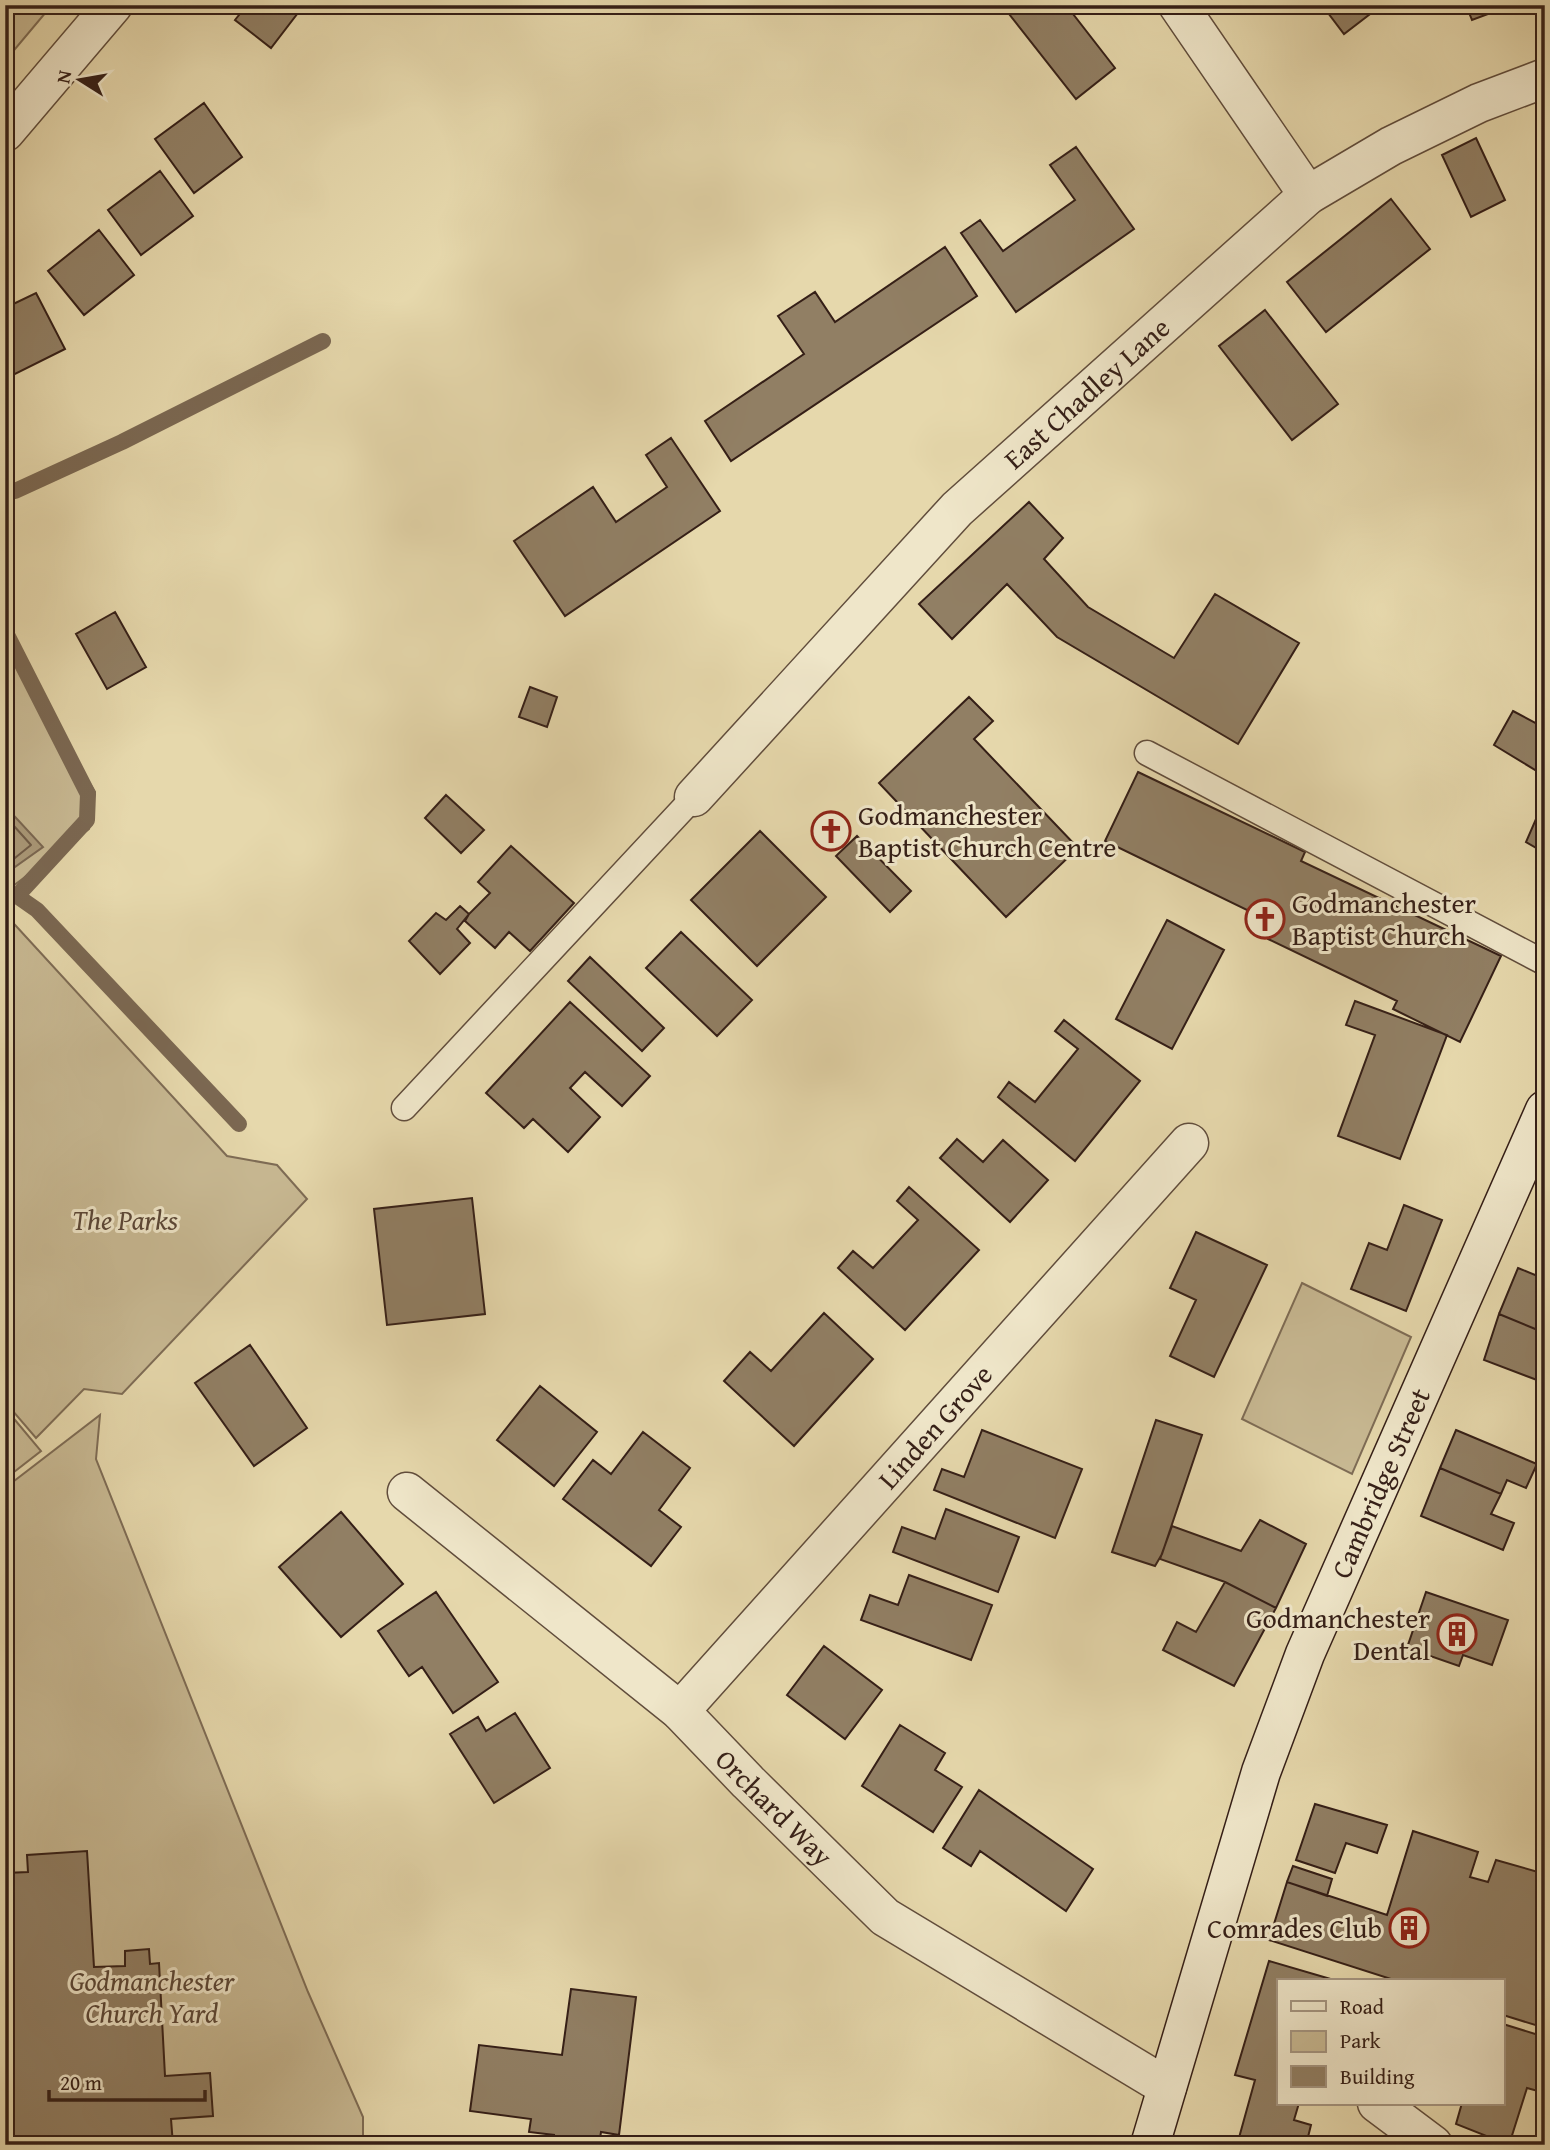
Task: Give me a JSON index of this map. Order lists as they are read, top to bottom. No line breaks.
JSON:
{"streets":{"street":["East Chadley Lane","Linden Grove","Cambridge Street","Orchard Way"]},"crossings":[["Linden Grove","Orchard Way"],["Cambridge Street","Orchard Way"]],"parks":["The Parks","Godmanchester Church Yard"],"places":{"church":["Godmanchester Baptist Church Centre","Godmanchester Baptist Church"],"building":["Godmanchester Dental","Comrades Club"]},"legend":["Road","Park","Building"],"scale_bar":"20 m","north":"left"}
